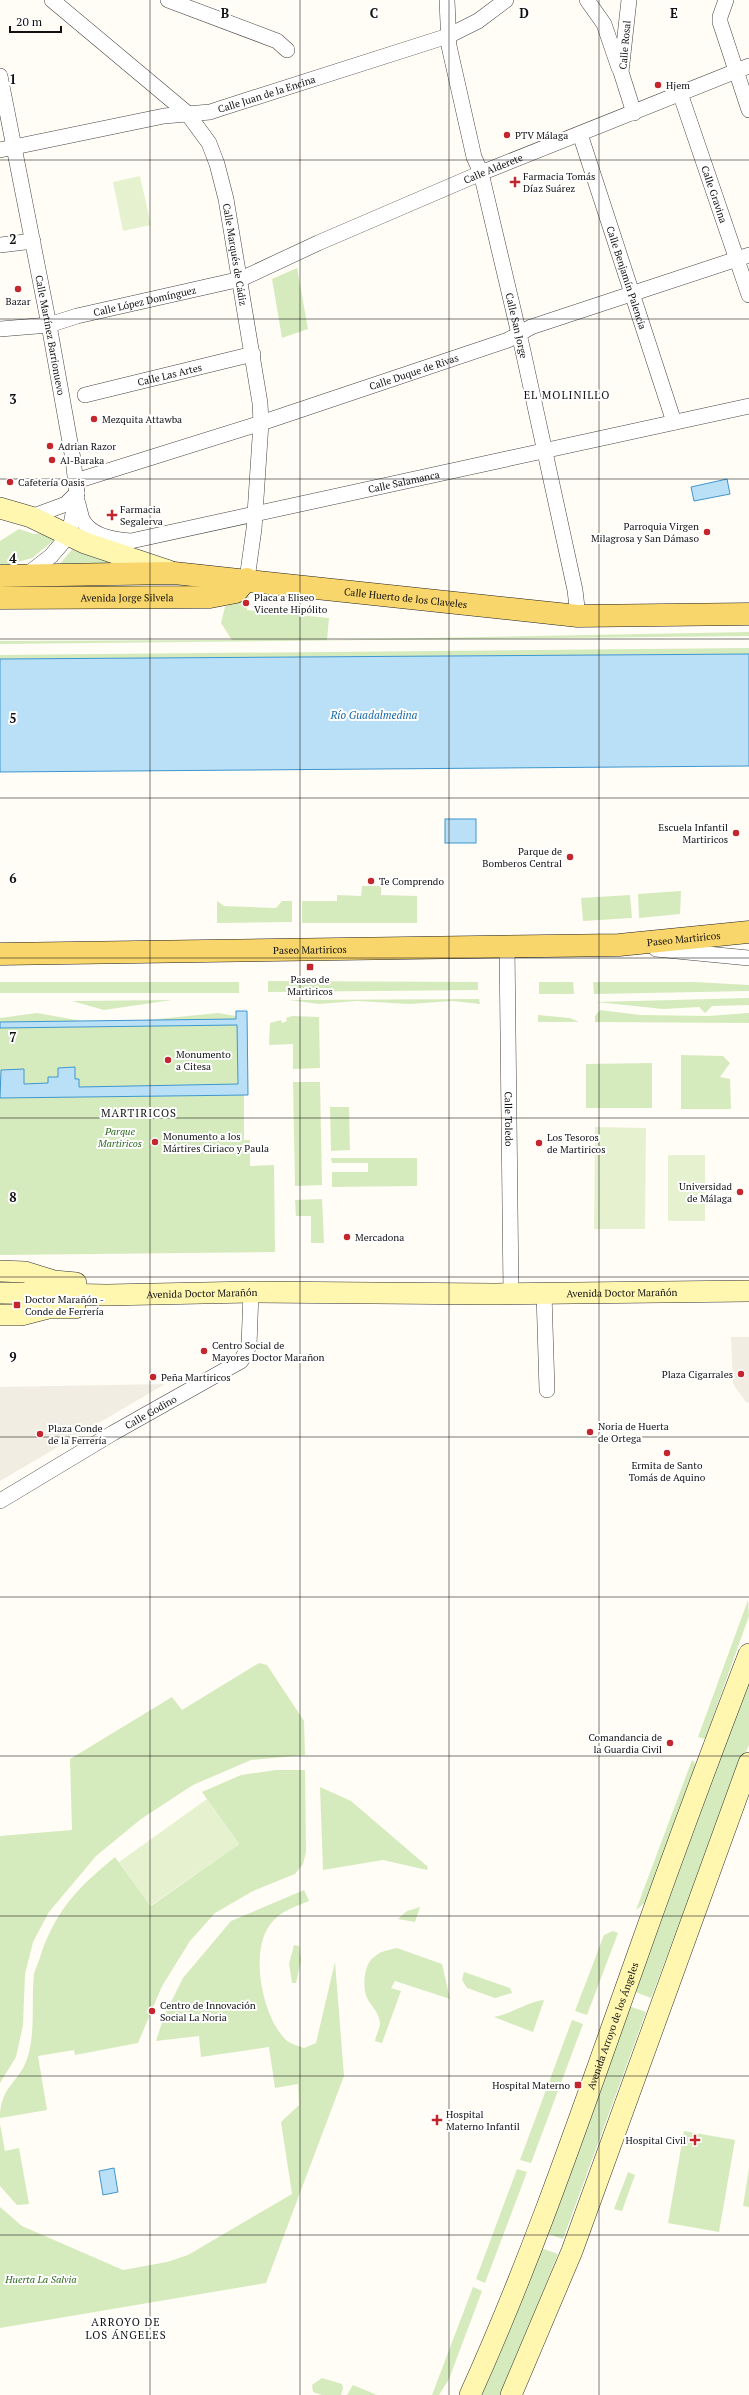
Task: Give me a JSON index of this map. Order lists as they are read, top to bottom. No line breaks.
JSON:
{"streets":{"main road":["Avenida Jorge Silvela","Calle Huerto de los Claveles","Paseo Martiricos","Avenida Doctor Marañón","Avenida Arroyo de los Ángeles"],"street":["Calle Rosal","Calle Juan de la Encina","Calle Alderete","Calle Gravina","Calle Marqués de Cádiz","Calle Benjamín Palencia","Calle López Domínguez","Calle San Jorge","Calle Martínez Barrionuevo","Calle Duque de Rivas","Calle Las Artes","Calle Salamanca","Calle Toledo","Calle Godino"]},"crossings":[["Calle Rosal","Calle Alderete"],["Calle Juan de la Encina","Calle Marqués de Cádiz"],["Calle Juan de la Encina","Calle San Jorge"],["Calle Juan de la Encina","Calle Martínez Barrionuevo"],["Calle Alderete","Calle Gravina"],["Calle Alderete","Calle Marqués de Cádiz"],["Calle Alderete","Calle Benjamín Palencia"],["Calle Alderete","Calle López Domínguez"],["Calle Alderete","Calle San Jorge"],["Calle Gravina","Calle Duque de Rivas"],["Calle Marqués de Cádiz","Calle López Domínguez"],["Calle Marqués de Cádiz","Calle Duque de Rivas"],["Calle Marqués de Cádiz","Calle Las Artes"],["Calle Marqués de Cádiz","Calle Salamanca"],["Calle Marqués de Cádiz","Avenida Jorge Silvela"],["Calle Marqués de Cádiz","Calle Huerto de los Claveles"],["Calle Benjamín Palencia","Calle Duque de Rivas"],["Calle Benjamín Palencia","Calle Salamanca"],["Calle López Domínguez","Calle Martínez Barrionuevo"],["Calle San Jorge","Calle Duque de Rivas"],["Calle San Jorge","Calle Salamanca"],["Calle San Jorge","Calle Huerto de los Claveles"],["Calle Martínez Barrionuevo","Calle Duque de Rivas"],["Calle Martínez Barrionuevo","Calle Salamanca"],["Calle Martínez Barrionuevo","Calle Huerto de los Claveles"],["Calle Duque de Rivas","Calle Salamanca"],["Avenida Jorge Silvela","Calle Huerto de los Claveles"],["Paseo Martiricos","Calle Toledo"],["Calle Toledo","Avenida Doctor Marañón"],["Avenida Doctor Marañón","Calle Godino"]],"districts":["EL MOLINILLO","MARTIRICOS","ARROYO DE LOS ÁNGELES"],"water":["Río Guadalmedina"],"parks":["Parque Martiricos","Huerta La Salvia"],"places":{"other":["Hjem","PTV Málaga","Bazar","Mezquita Attawba","Adrian Razor","Al-Baraka","Cafetería Oasis","Parroquia Virgen Milagrosa y San Dámaso","Placa a Eliseo Vicente Hipólito","Escuela Infantil Martiricos","Parque de Bomberos Central","Te Comprendo","Monumento a Citesa","Monumento a los Mártires Ciriaco y Paula","Los Tesoros de Martiricos","Universidad de Málaga","Mercadona","Centro Social de Mayores Doctor Marañon","Plaza Cigarrales","Peña Martiricos","Noria de Huerta de Ortega","Plaza Conde de la Ferrería","Ermita de Santo Tomás de Aquino","Comandancia de la Guardia Civil","Centro de Innovación Social La Noria"],"health":["Farmacia Tomás Díaz Suárez","Farmacia Segalerva","Hospital Materno Infantil","Hospital Civil"],"transit":["Paseo de Martiricos","Doctor Marañón - Conde de Ferrería","Hospital Materno"]},"scale_bar":"20 m","grid":{"columns":["B","C","D","E"],"rows":["1","2","3","4","5","6","7","8","9"]}}
